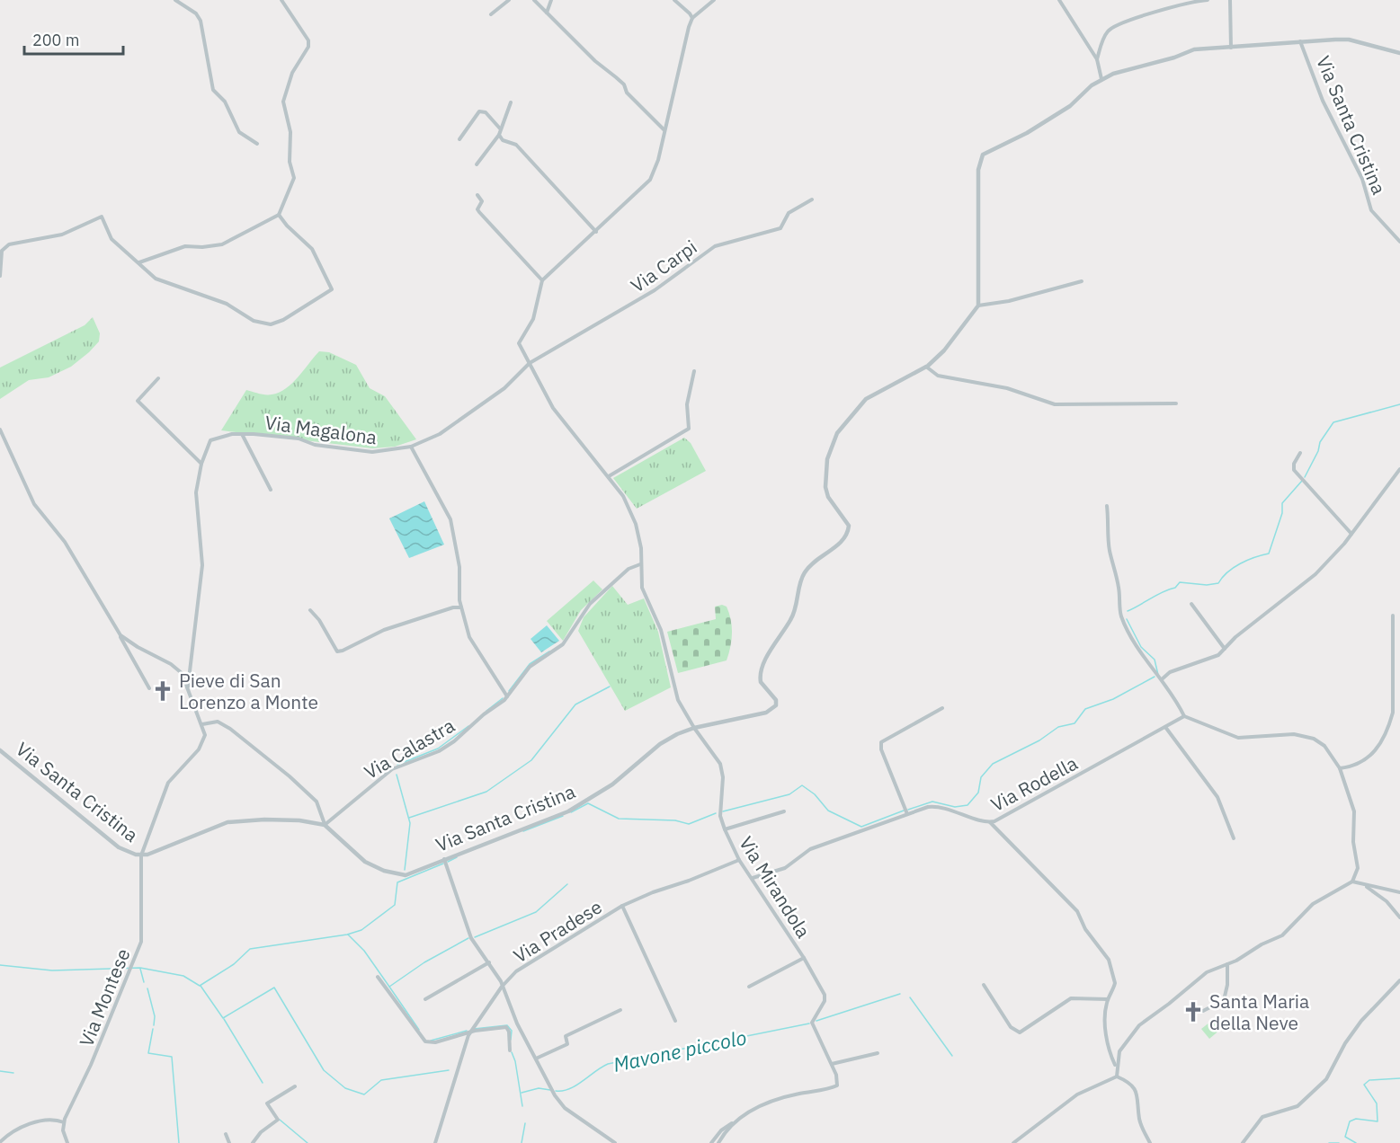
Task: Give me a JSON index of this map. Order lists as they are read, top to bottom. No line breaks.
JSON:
{"streets":{"street":["Via Santa Cristina","Via Carpi","Via Magalona","Via Calastra","Via Rodella","Via Mirandola","Via Pradese","Via Montese"]},"crossings":[["Via Santa Cristina","Via Calastra"],["Via Santa Cristina","Via Mirandola"],["Via Santa Cristina","Via Montese"],["Via Carpi","Via Magalona"],["Via Rodella","Via Mirandola"],["Via Mirandola","Via Pradese"]],"water":["Mavone piccolo"],"places":{"church":["Pieve di San Lorenzo a Monte","Santa Maria della Neve"]},"scale_bar":"200 m"}
